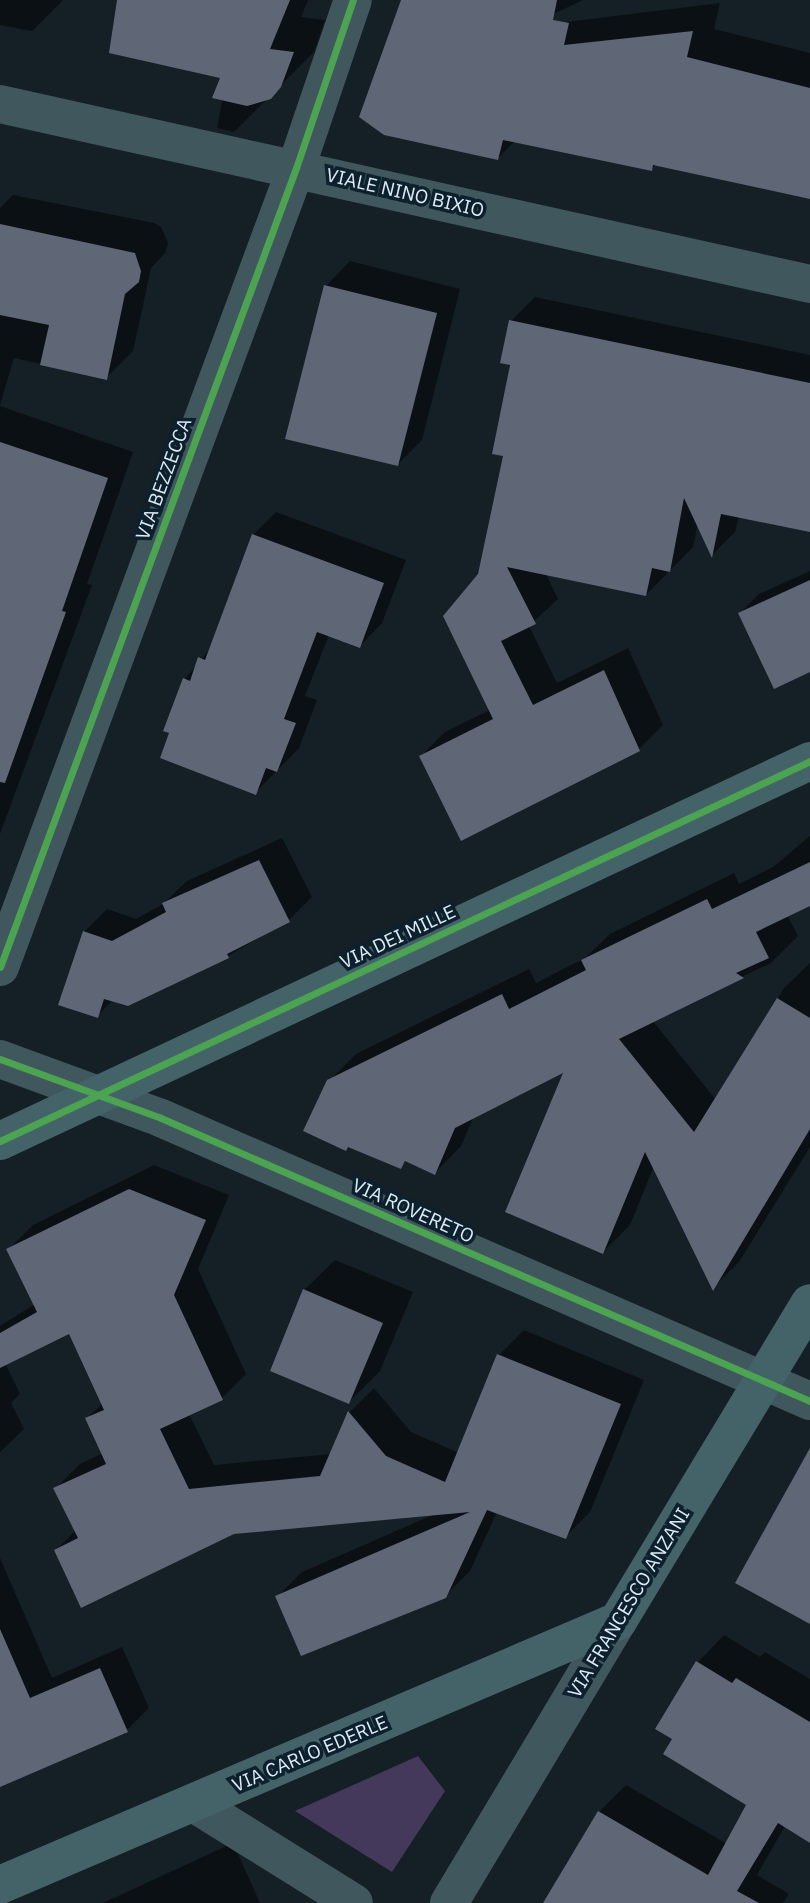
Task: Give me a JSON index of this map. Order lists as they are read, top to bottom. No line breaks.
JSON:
{"streets":{"street":["VIALE NINO BIXIO","VIA BEZZECCA","VIA DEI MILLE","VIA ROVERETO","VIA FRANCESCO ANZANI","VIA CARLO EDERLE"]},"crossings":[["VIALE NINO BIXIO","VIA BEZZECCA"],["VIA DEI MILLE","VIA ROVERETO"],["VIA ROVERETO","VIA FRANCESCO ANZANI"],["VIA FRANCESCO ANZANI","VIA CARLO EDERLE"]]}
